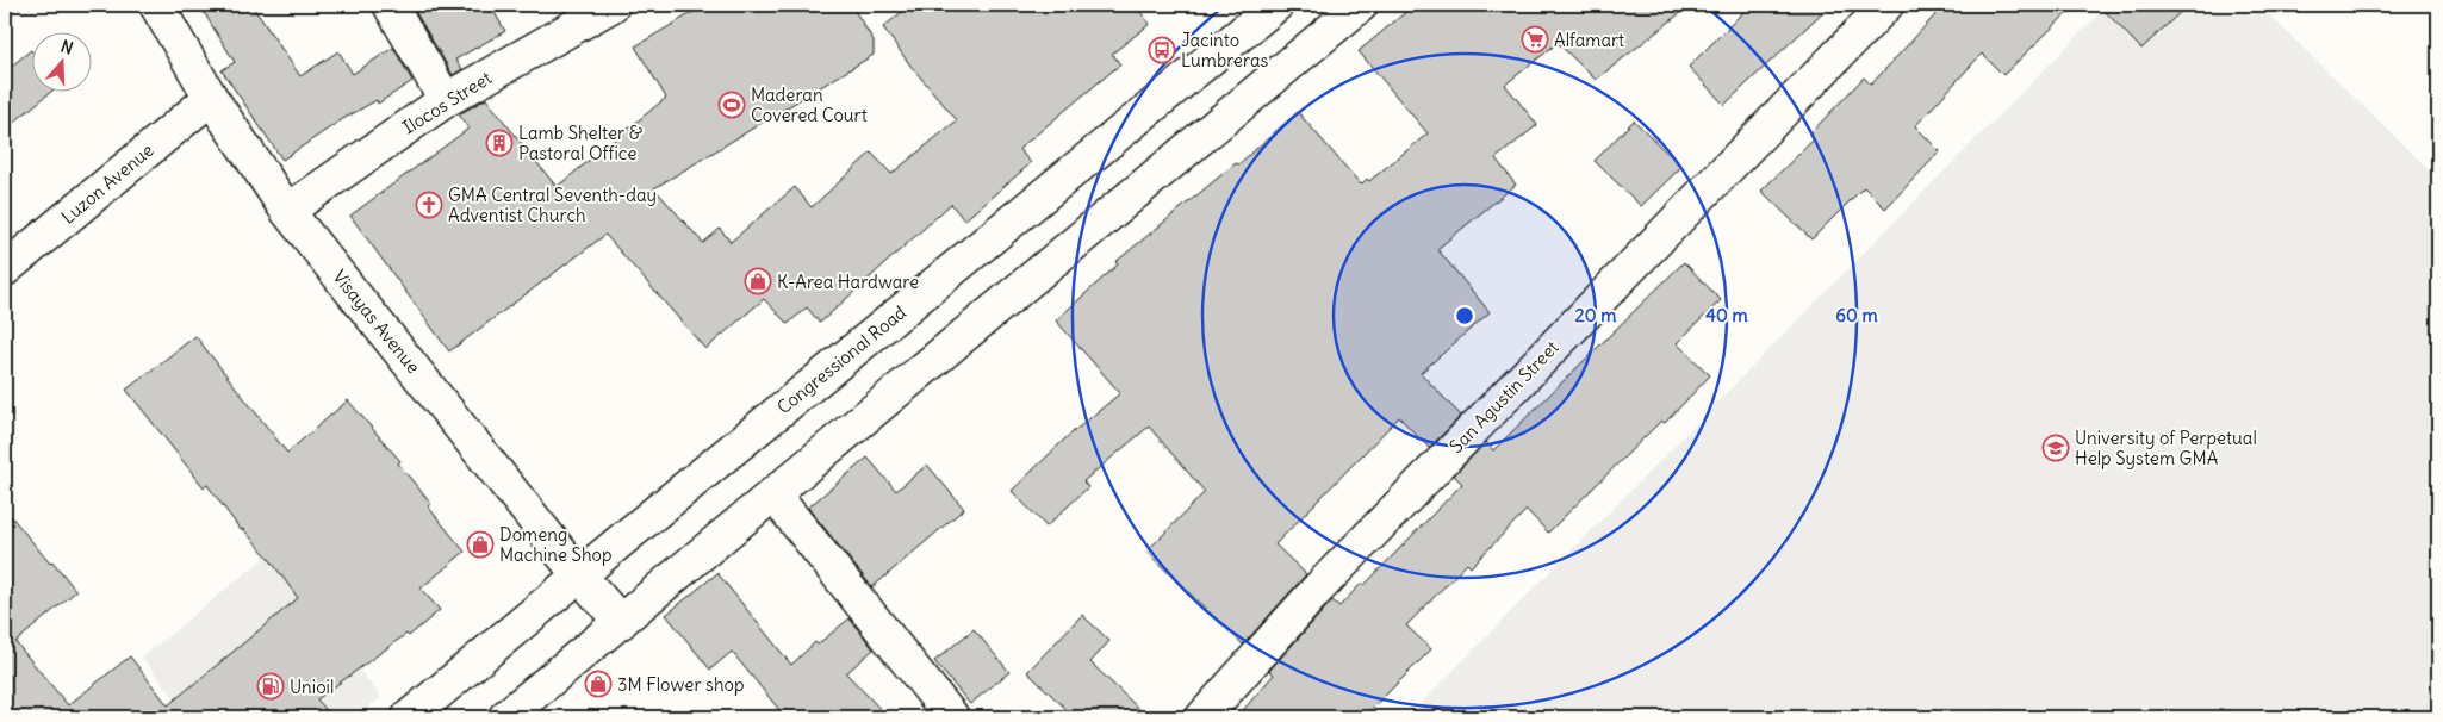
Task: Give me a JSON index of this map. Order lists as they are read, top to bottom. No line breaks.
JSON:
{"streets":{"street":["Ilocos Street","Luzon Avenue","Visayas Avenue","Congressional Road","San Agustin Street"]},"crossings":[["Ilocos Street","Visayas Avenue"],["Luzon Avenue","Visayas Avenue"],["Visayas Avenue","Congressional Road"]],"places":{"supermarket":["Alfamart"],"bus stop":["Jacinto Lumbreras"],"sports":["Maderan Covered Court"],"building":["Lamb Shelter & Pastoral Office"],"church":["GMA Central Seventh-day Adventist Church"],"shop":["K-Area Hardware","Domeng Machine Shop","3M Flower shop"],"school or university":["University of Perpetual Help System GMA"],"fuel station":["Unioil"]},"north":"top","rings":["20 m","40 m","60 m"]}
